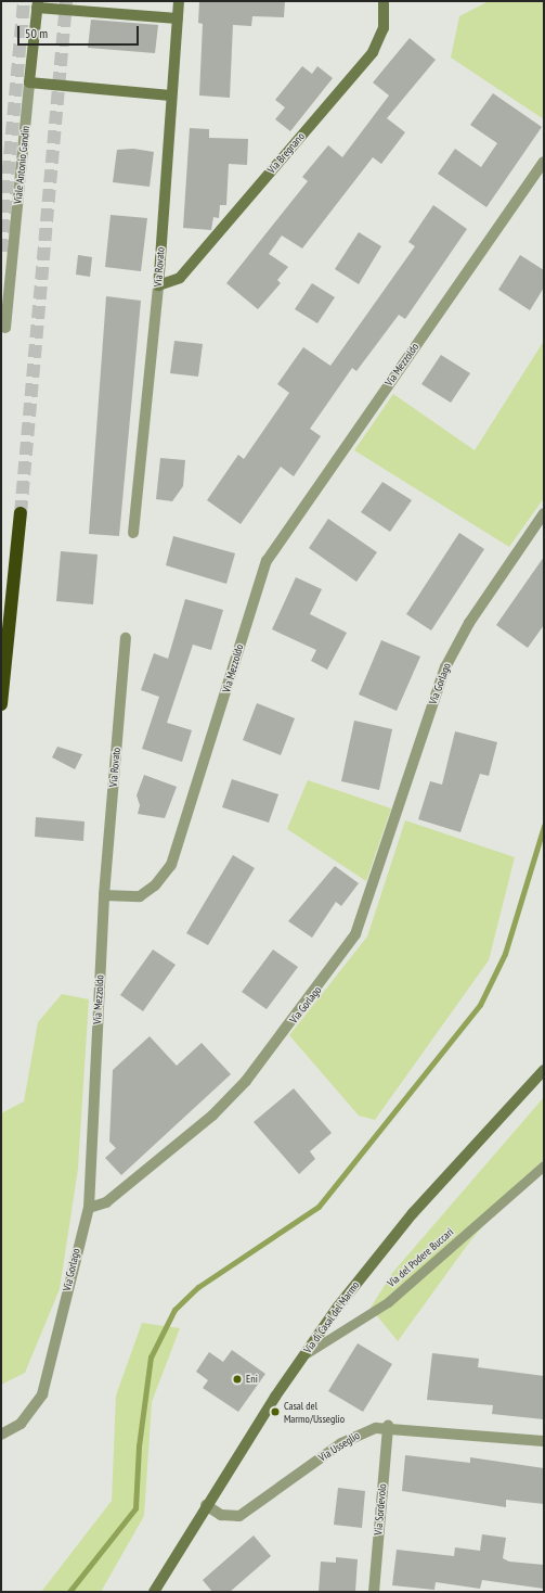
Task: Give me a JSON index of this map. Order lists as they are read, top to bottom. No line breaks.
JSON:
{"streets":{"street":["Via Bregnano","Viale Antonio Gandin","Via Rovato","Via Mezzoldo","Via Gorlago","Via di Casal del Marmo","Via Usseglio","Via Sordevolo"],"lane":["Via del Podere Buccari"]},"crossings":[["Via Bregnano","Via Rovato"],["Via Rovato","Via Mezzoldo"],["Via Mezzoldo","Via Gorlago"],["Via del Podere Buccari","Via di Casal del Marmo"],["Via di Casal del Marmo","Via Usseglio"],["Via Usseglio","Via Sordevolo"]],"places":["Eni","Casal del Marmo/Usseglio"],"scale_bar":"50 m"}
